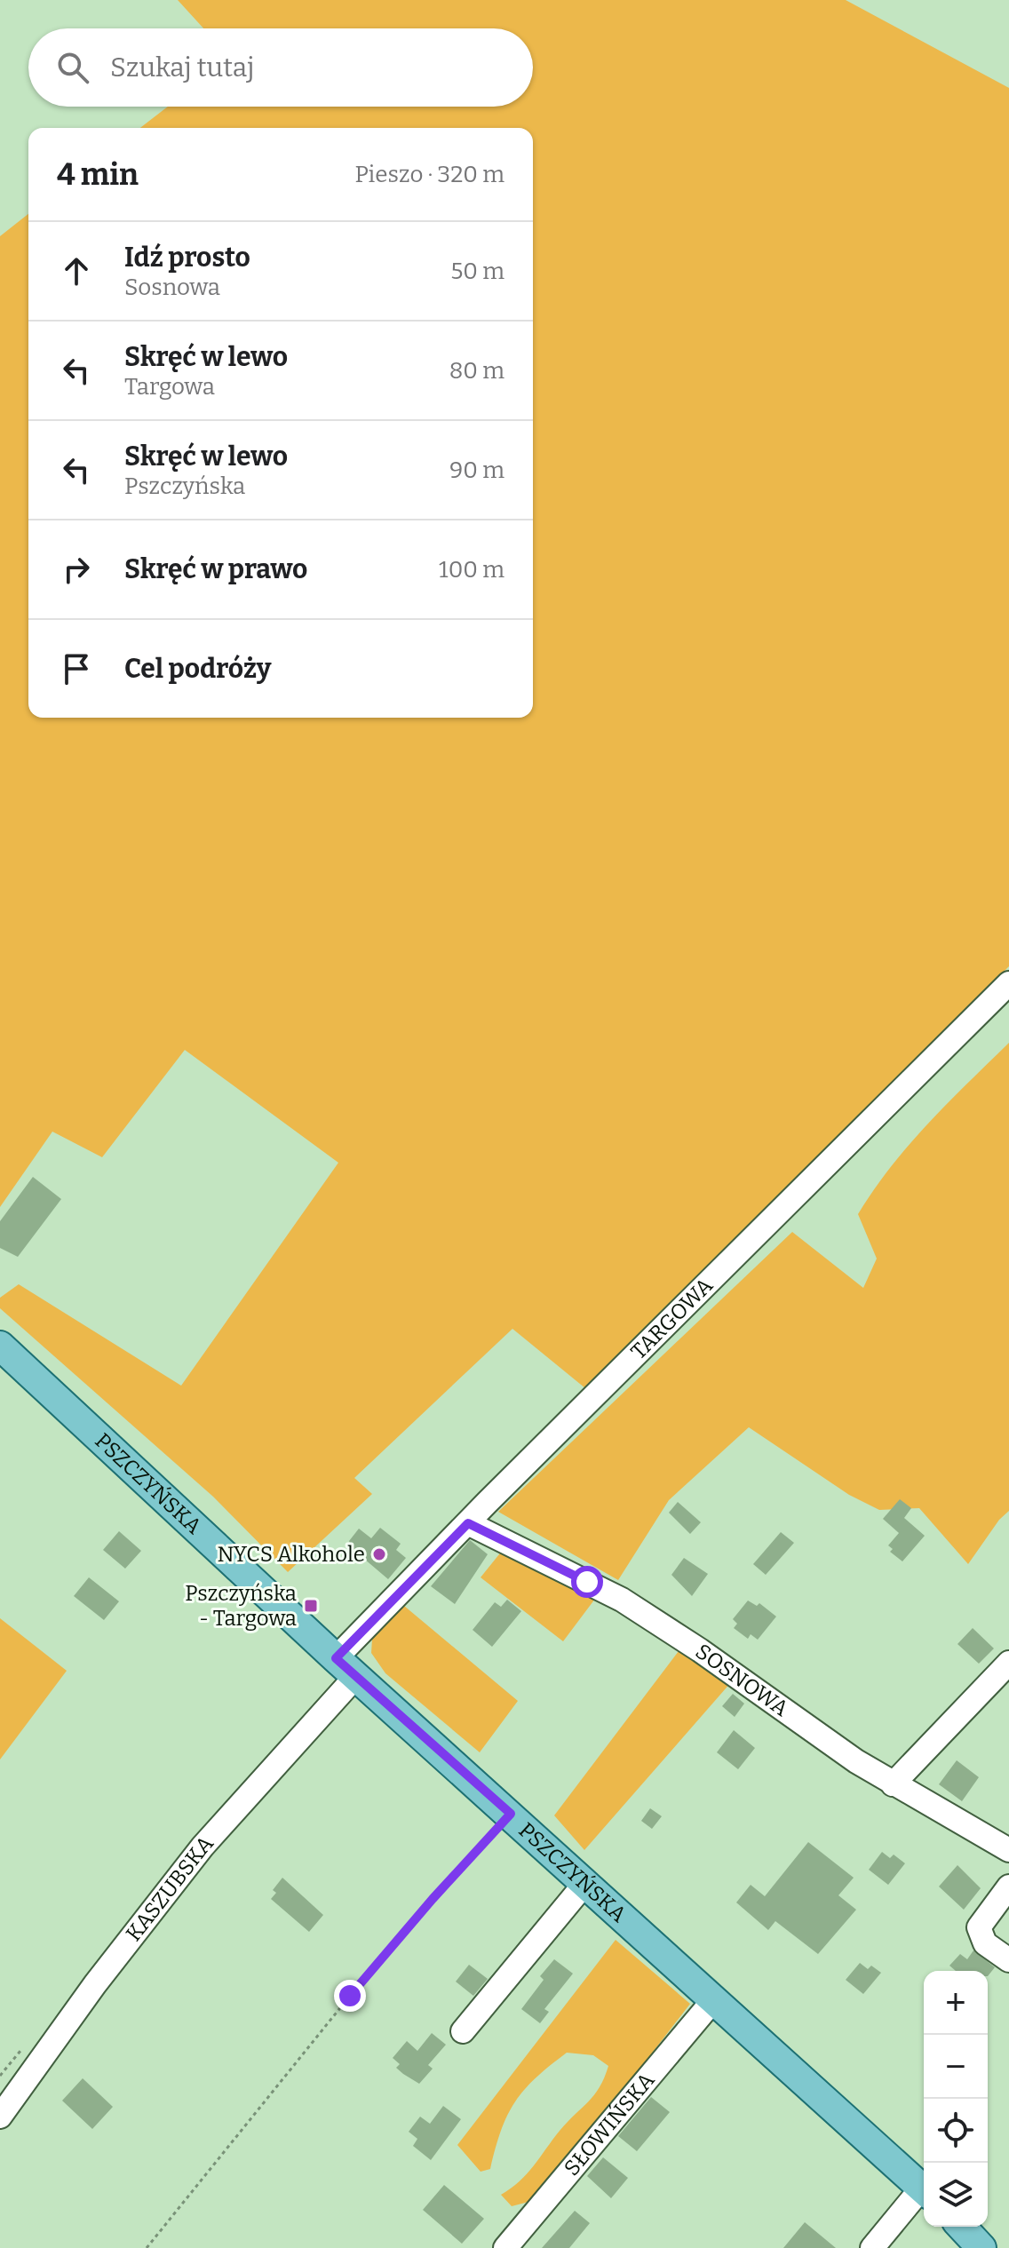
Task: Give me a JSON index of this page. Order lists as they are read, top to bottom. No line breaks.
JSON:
{"streets":{"main road":["PSZCZYŃSKA"],"street":["TARGOWA","SOSNOWA","KASZUBSKA","SŁOWIŃSKA"]},"crossings":[["TARGOWA","PSZCZYŃSKA"],["TARGOWA","SOSNOWA"],["TARGOWA","KASZUBSKA"],["PSZCZYŃSKA","KASZUBSKA"],["PSZCZYŃSKA","SŁOWIŃSKA"]],"places":{"other":["NYCS Alkohole"],"transit":["Pszczyńska - Targowa"]},"page":{"search":"Szukaj tutaj","heading":["4 min","Pieszo · 320 m"],"list":[["Idź prosto","Sosnowa","50 m"],["Skręć w lewo","Targowa","80 m"],["Skręć w lewo","Pszczyńska","90 m"],["Skręć w prawo","100 m"],"Cel podróży"],"map_buttons":["+","−"]}}
